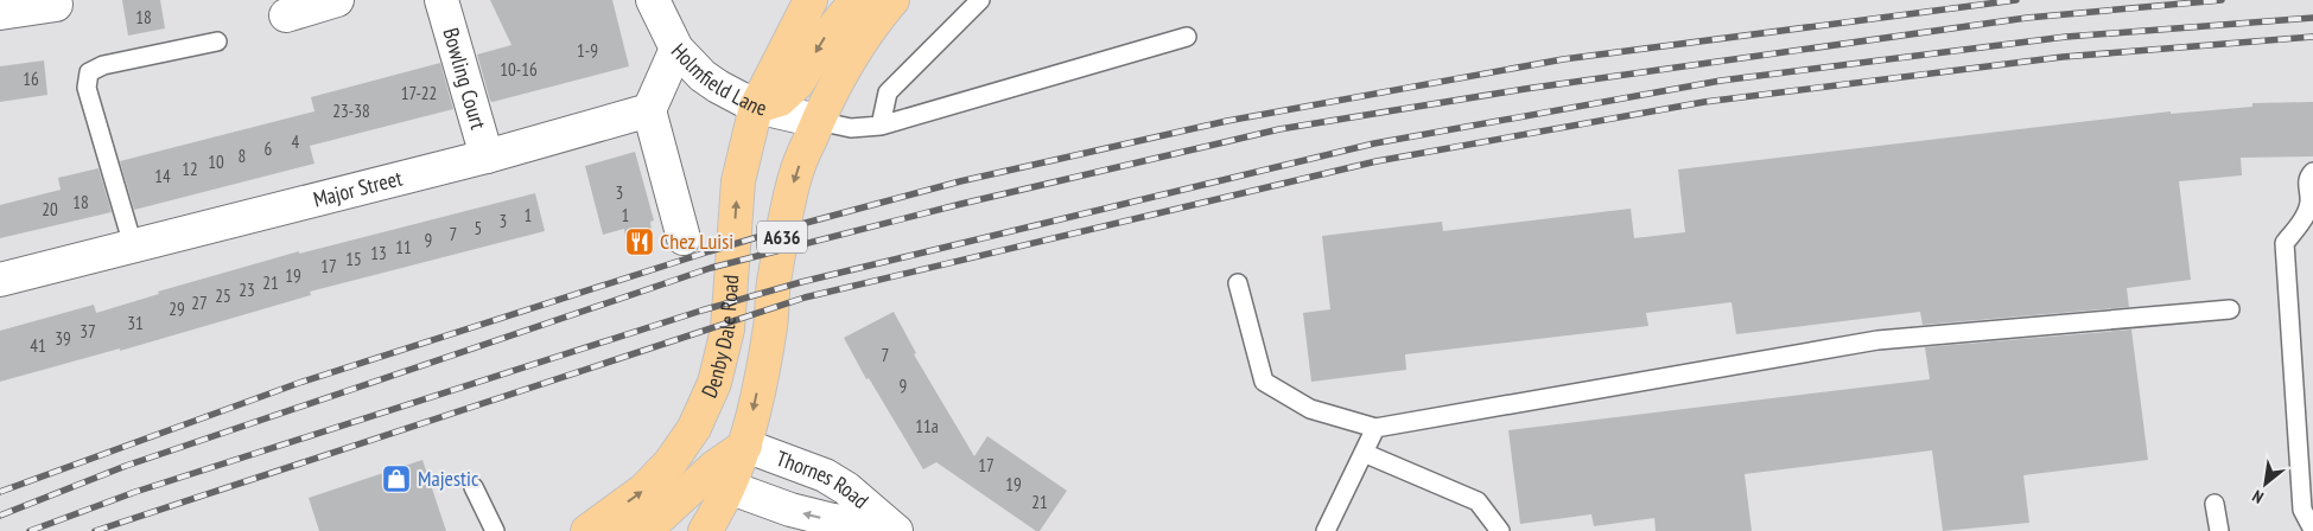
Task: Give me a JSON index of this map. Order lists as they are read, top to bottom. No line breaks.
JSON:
{"streets":{"main road":["A636","Denby Dale Road"],"street":["Holmfield Lane","Bowling Court","Major Street","Thornes Road"]},"crossings":[["Holmfield Lane","A636"],["Holmfield Lane","Denby Dale Road"],["Bowling Court","Major Street"],["A636","Thornes Road"]],"places":{"restaurant":["Chez Luisi"],"shop":["Majestic"]},"house_numbers":["18","1-9","10-16","16","17-22","23-38","4","6","8","10","12","14","3","18","20","1","1","3","5","7","9","11","13","15","17","19","21","23","25","27","29","31","37","39","41","7","9","11a","17","19","21"],"north":"bottom left"}
